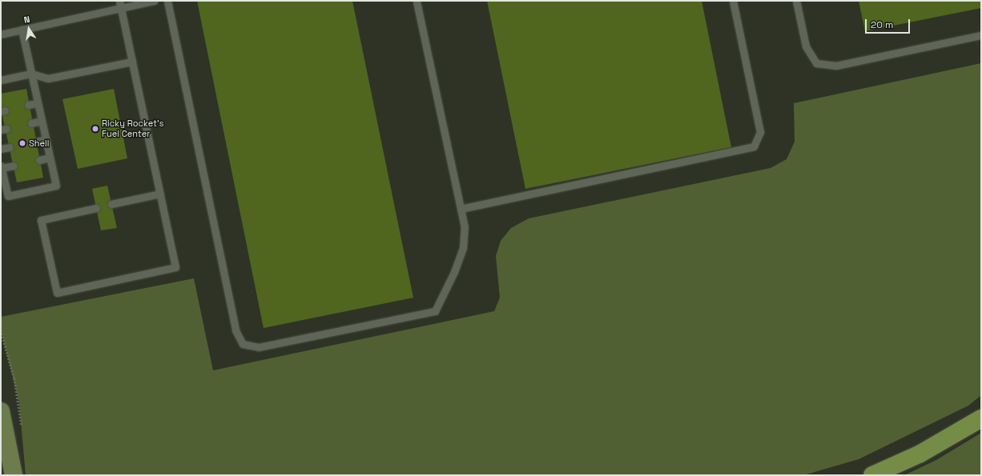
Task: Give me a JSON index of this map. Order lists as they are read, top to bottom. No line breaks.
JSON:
{"places":["Ricky Rocket's Fuel Center","Shell"],"scale_bar":"20 m","north":"top"}
